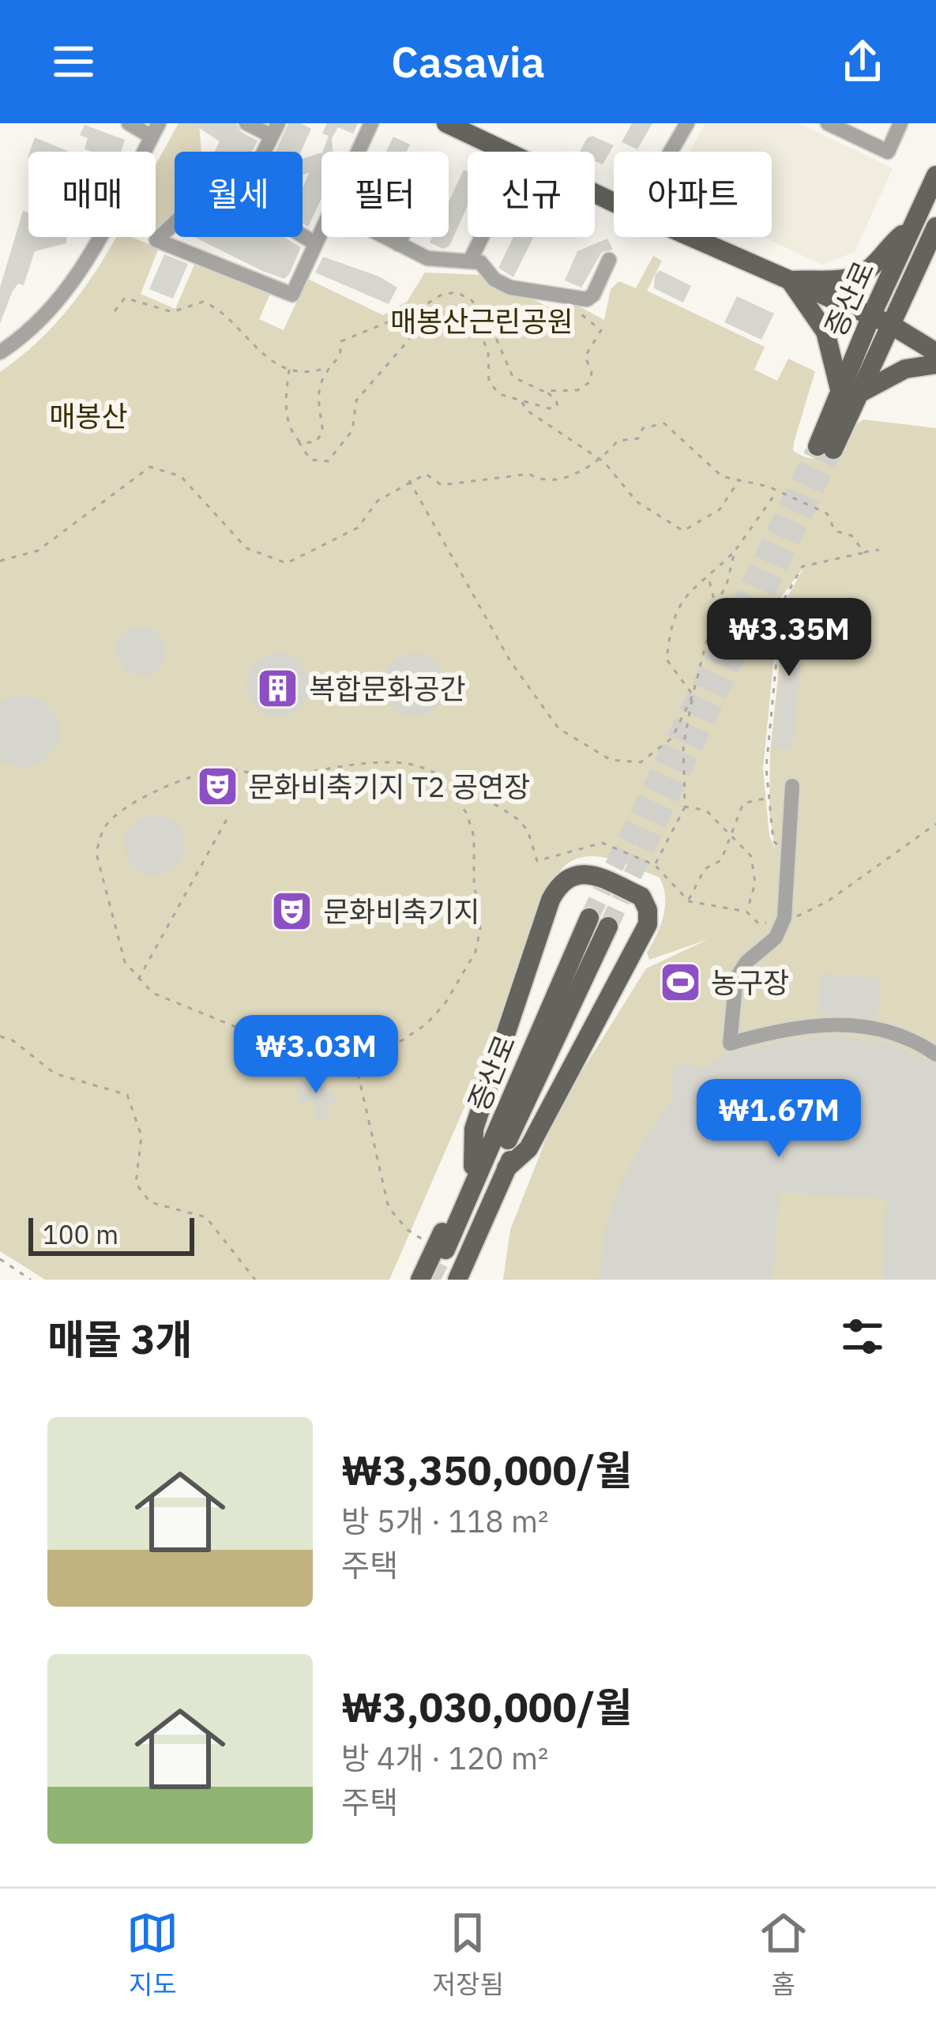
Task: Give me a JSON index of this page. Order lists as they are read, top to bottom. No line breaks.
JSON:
{"streets":{"main road":["증산로"]},"parks":["매봉산근린공원","매봉산"],"places":{"building":["복합문화공간"],"theatre":["문화비축기지 T2 공연장","문화비축기지"],"sports":["농구장"]},"scale_bar":"100 m","page":{"header":"Casavia","chip":["매매","월세","필터","신규","아파트"],"price":["₩3.35M","₩3.03M","₩1.67M"],"scale":"100 m","heading":"매물 3개","list":[{"name":"₩3,350,000/월","note":"방 5개 · 118 m² · 주택"},{"name":"₩3,030,000/월","note":"방 4개 · 120 m² · 주택"}],"tabs":["지도","저장됨","홈"]}}
